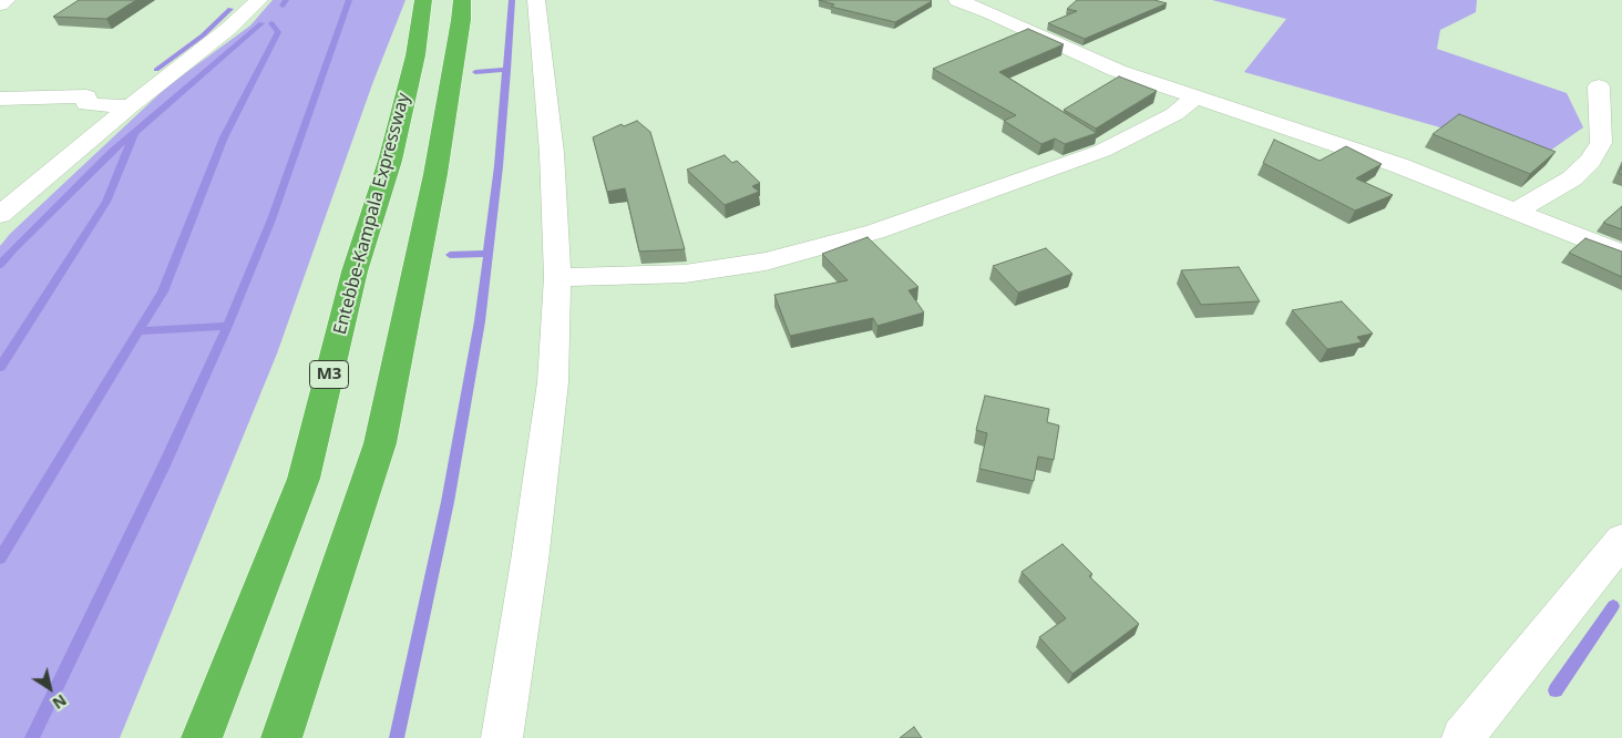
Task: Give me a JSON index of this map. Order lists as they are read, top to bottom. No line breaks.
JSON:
{"streets":{"highway":["Entebbe-Kampala Expressway","M3"]},"north":"bottom right"}
